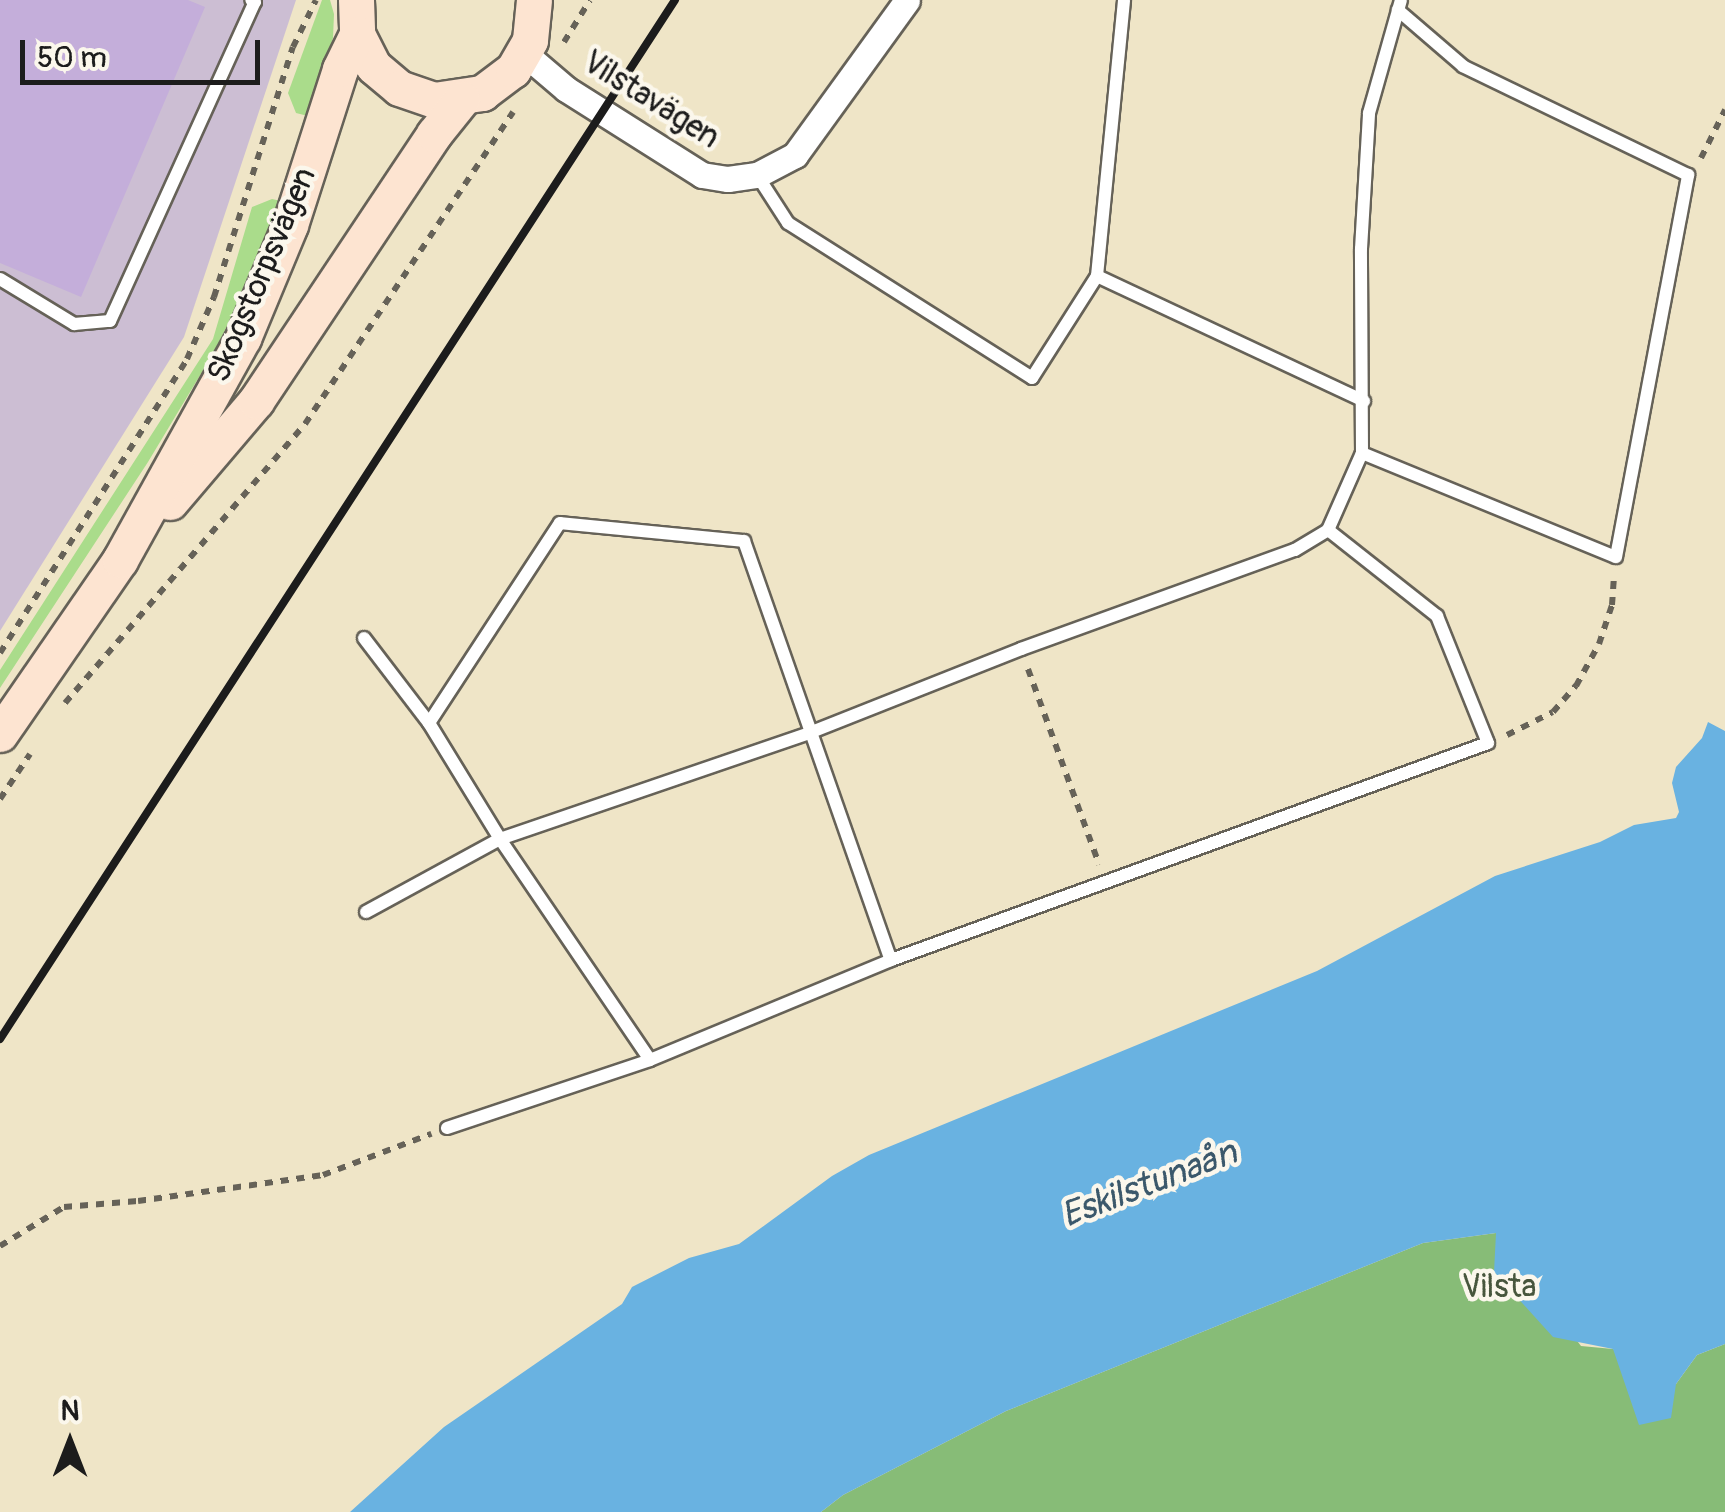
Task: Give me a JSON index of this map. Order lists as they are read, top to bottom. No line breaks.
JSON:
{"streets":{"main road":["Skogstorpsvägen"],"street":["Vilstavägen"]},"water":["Eskilstunaån"],"parks":["Vilsta"],"scale_bar":"50 m","north":"top"}
